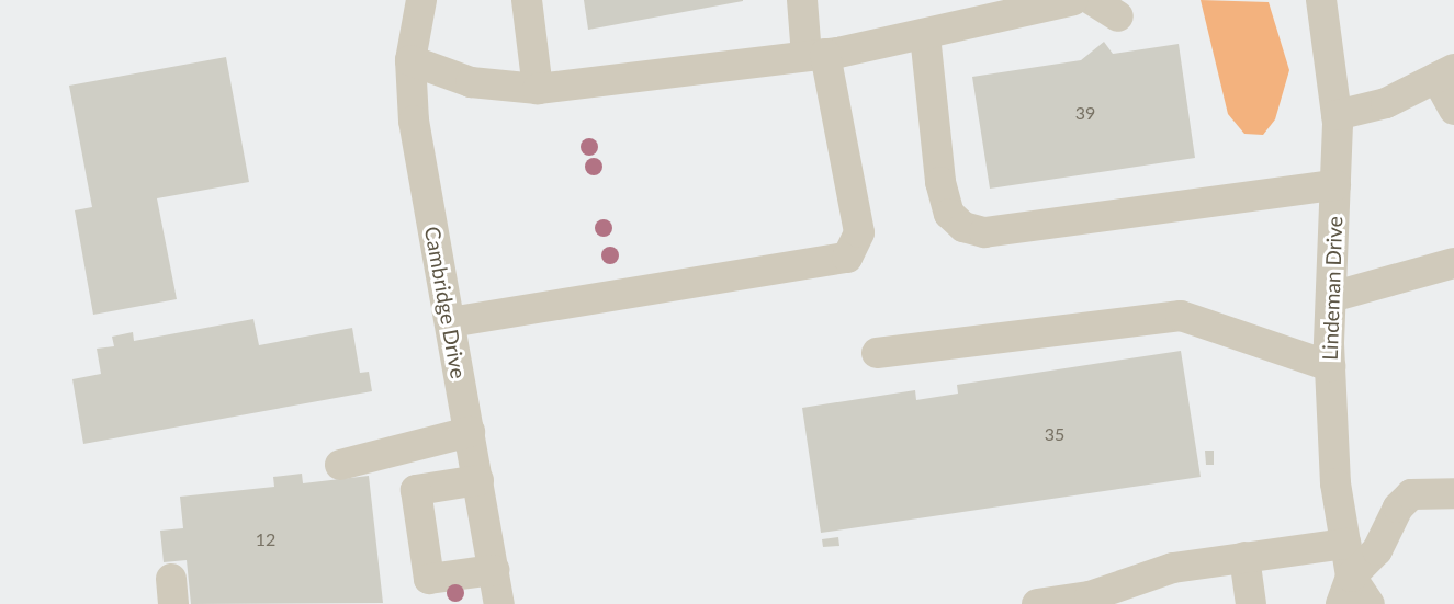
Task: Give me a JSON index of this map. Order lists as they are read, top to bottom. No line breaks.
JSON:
{"streets":{"street":["Lindeman Drive","Cambridge Drive"]},"house_numbers":["39","35","12"]}
